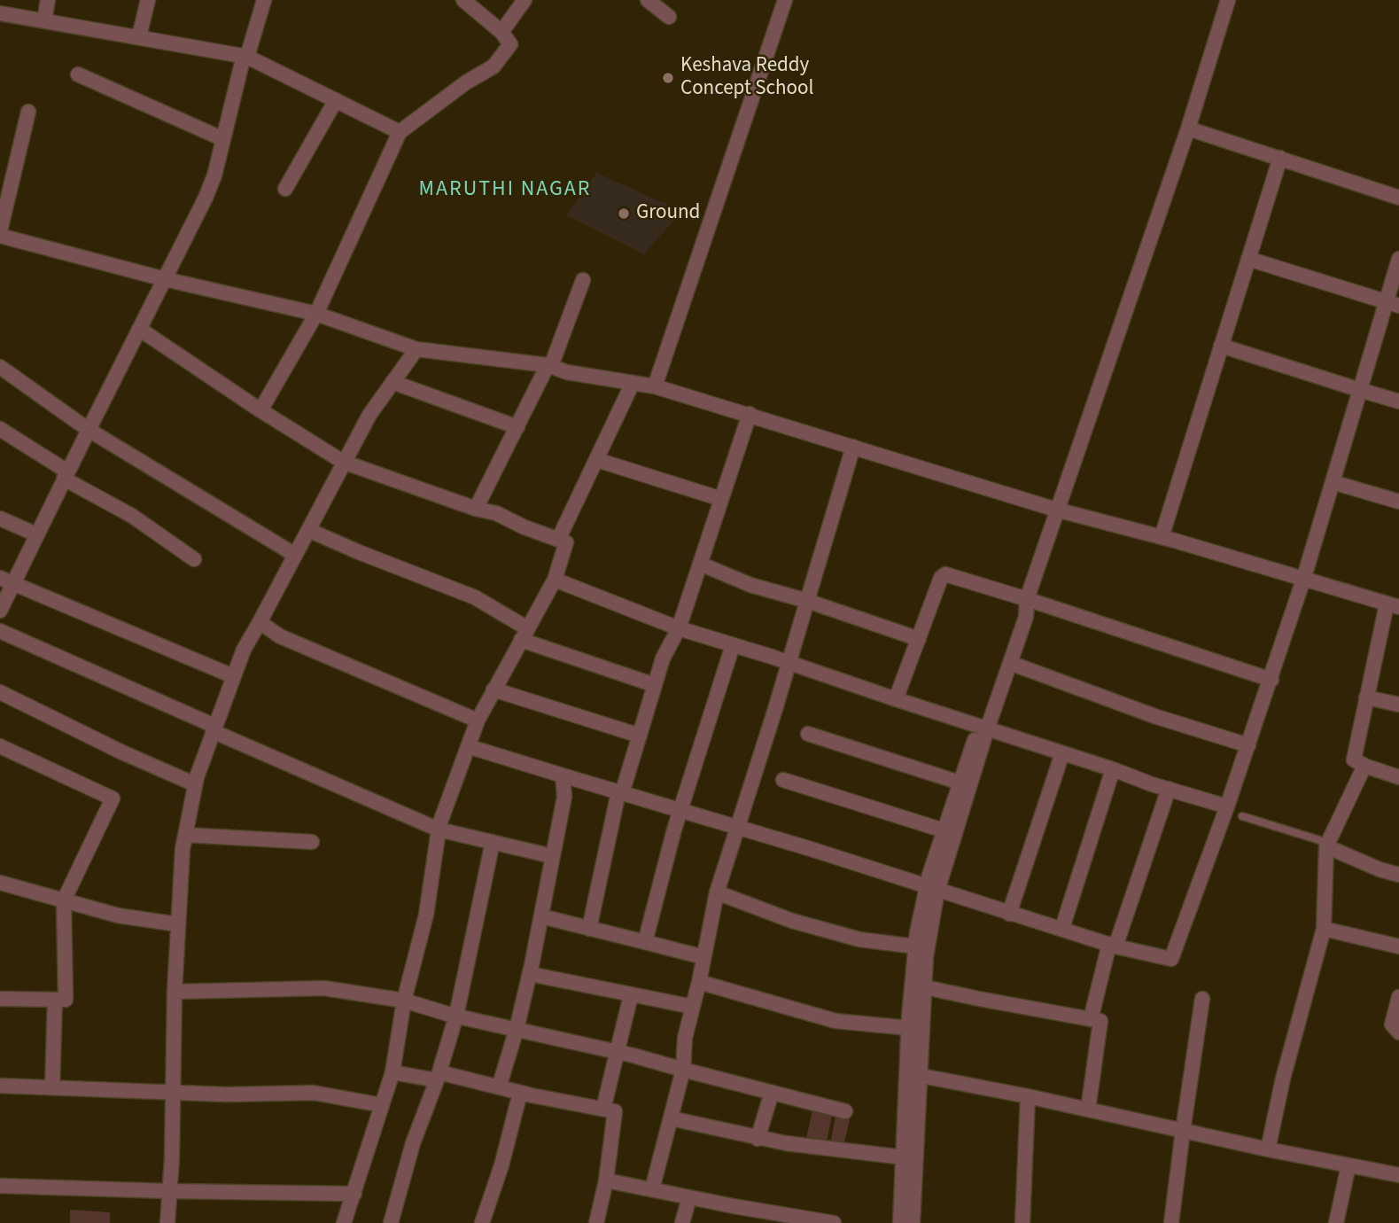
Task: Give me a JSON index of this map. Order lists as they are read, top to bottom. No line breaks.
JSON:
{"districts":["MARUTHI NAGAR"],"places":["Keshava Reddy Concept School","Ground"]}
